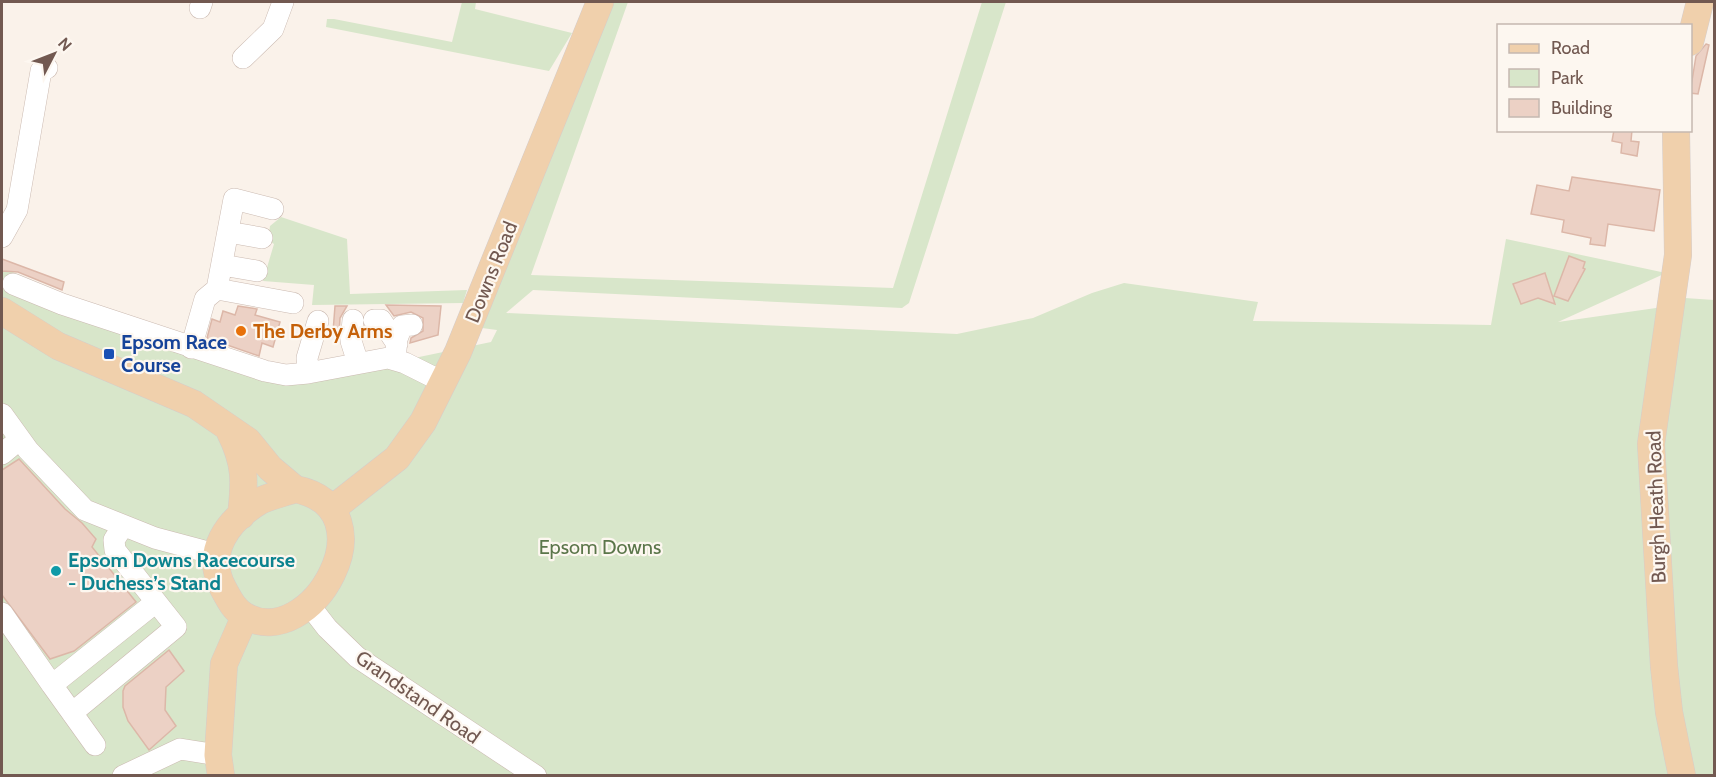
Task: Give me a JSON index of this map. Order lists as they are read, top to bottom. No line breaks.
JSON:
{"streets":{"main road":["Downs Road","Burgh Heath Road"],"street":["Grandstand Road"]},"crossings":[["Downs Road","Grandstand Road"]],"parks":["Epsom Downs"],"places":{"other":["The Derby Arms","Epsom Downs Racecourse - Duchess’s Stand"],"transit":["Epsom Race Course"]},"legend":["Road","Park","Building"],"north":"top right"}
